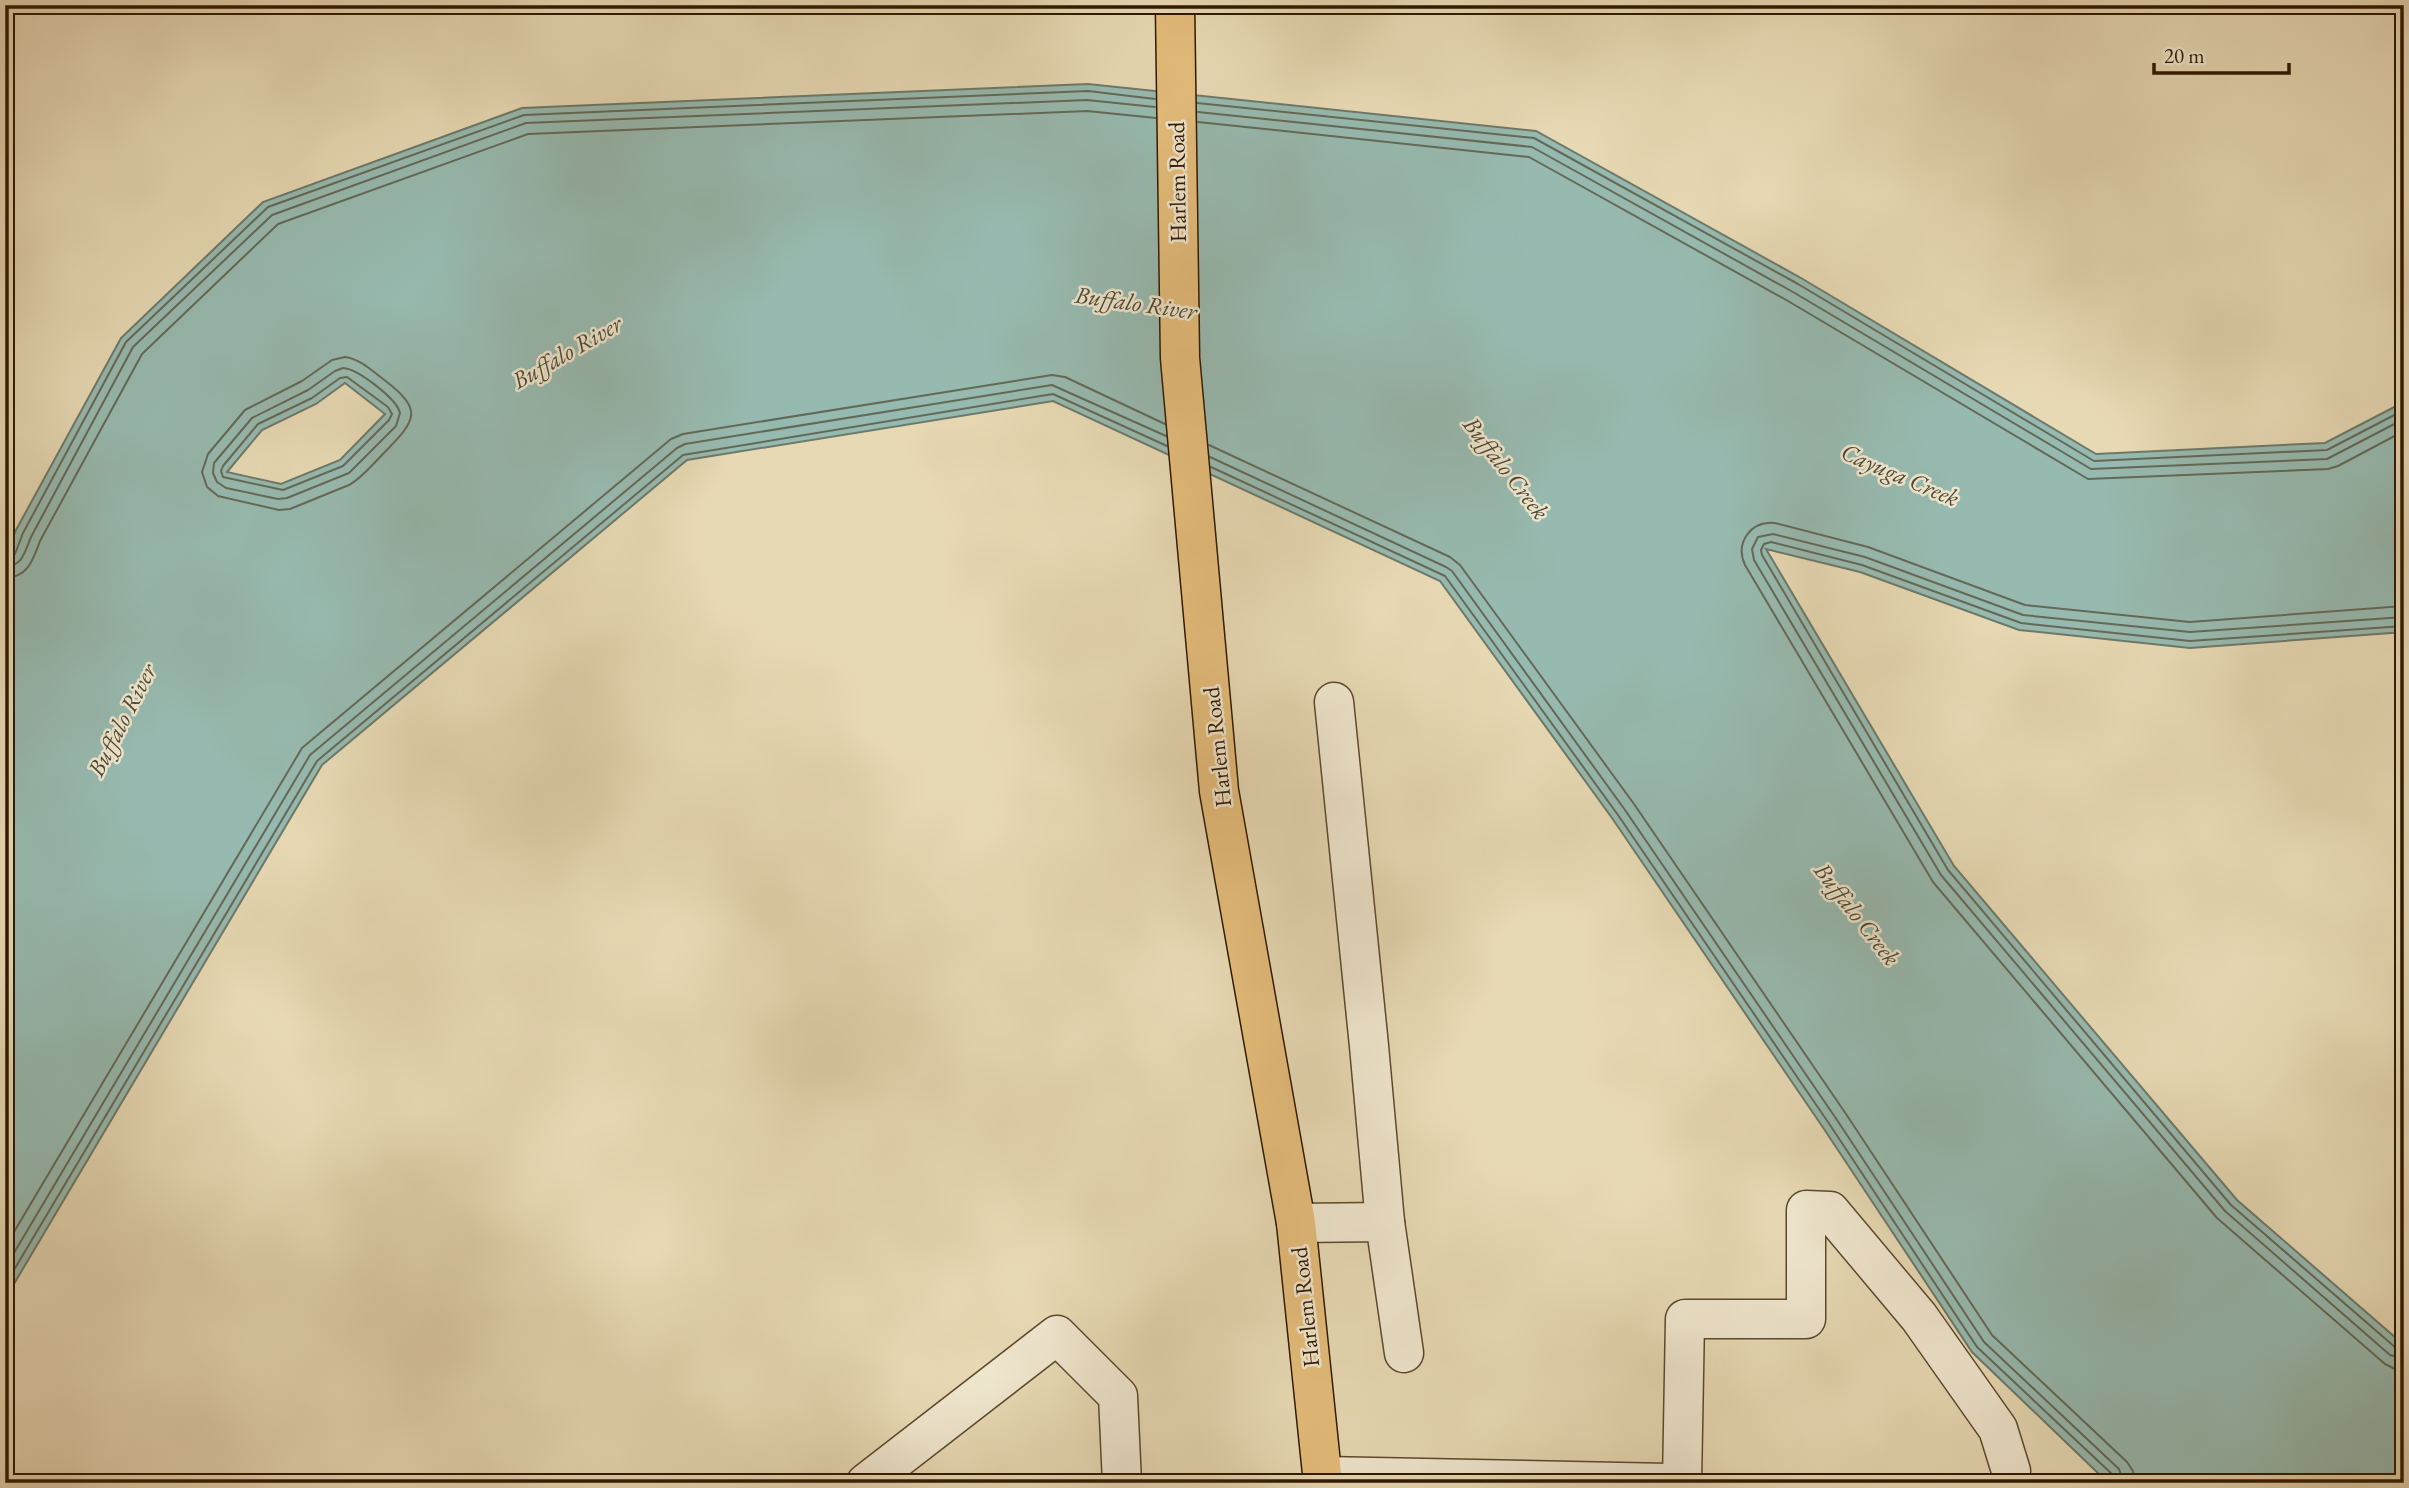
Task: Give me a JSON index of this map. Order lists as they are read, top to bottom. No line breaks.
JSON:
{"streets":{"main road":["Harlem Road"]},"water":["Buffalo River","Buffalo Creek","Cayuga Creek"],"scale_bar":"20 m"}
